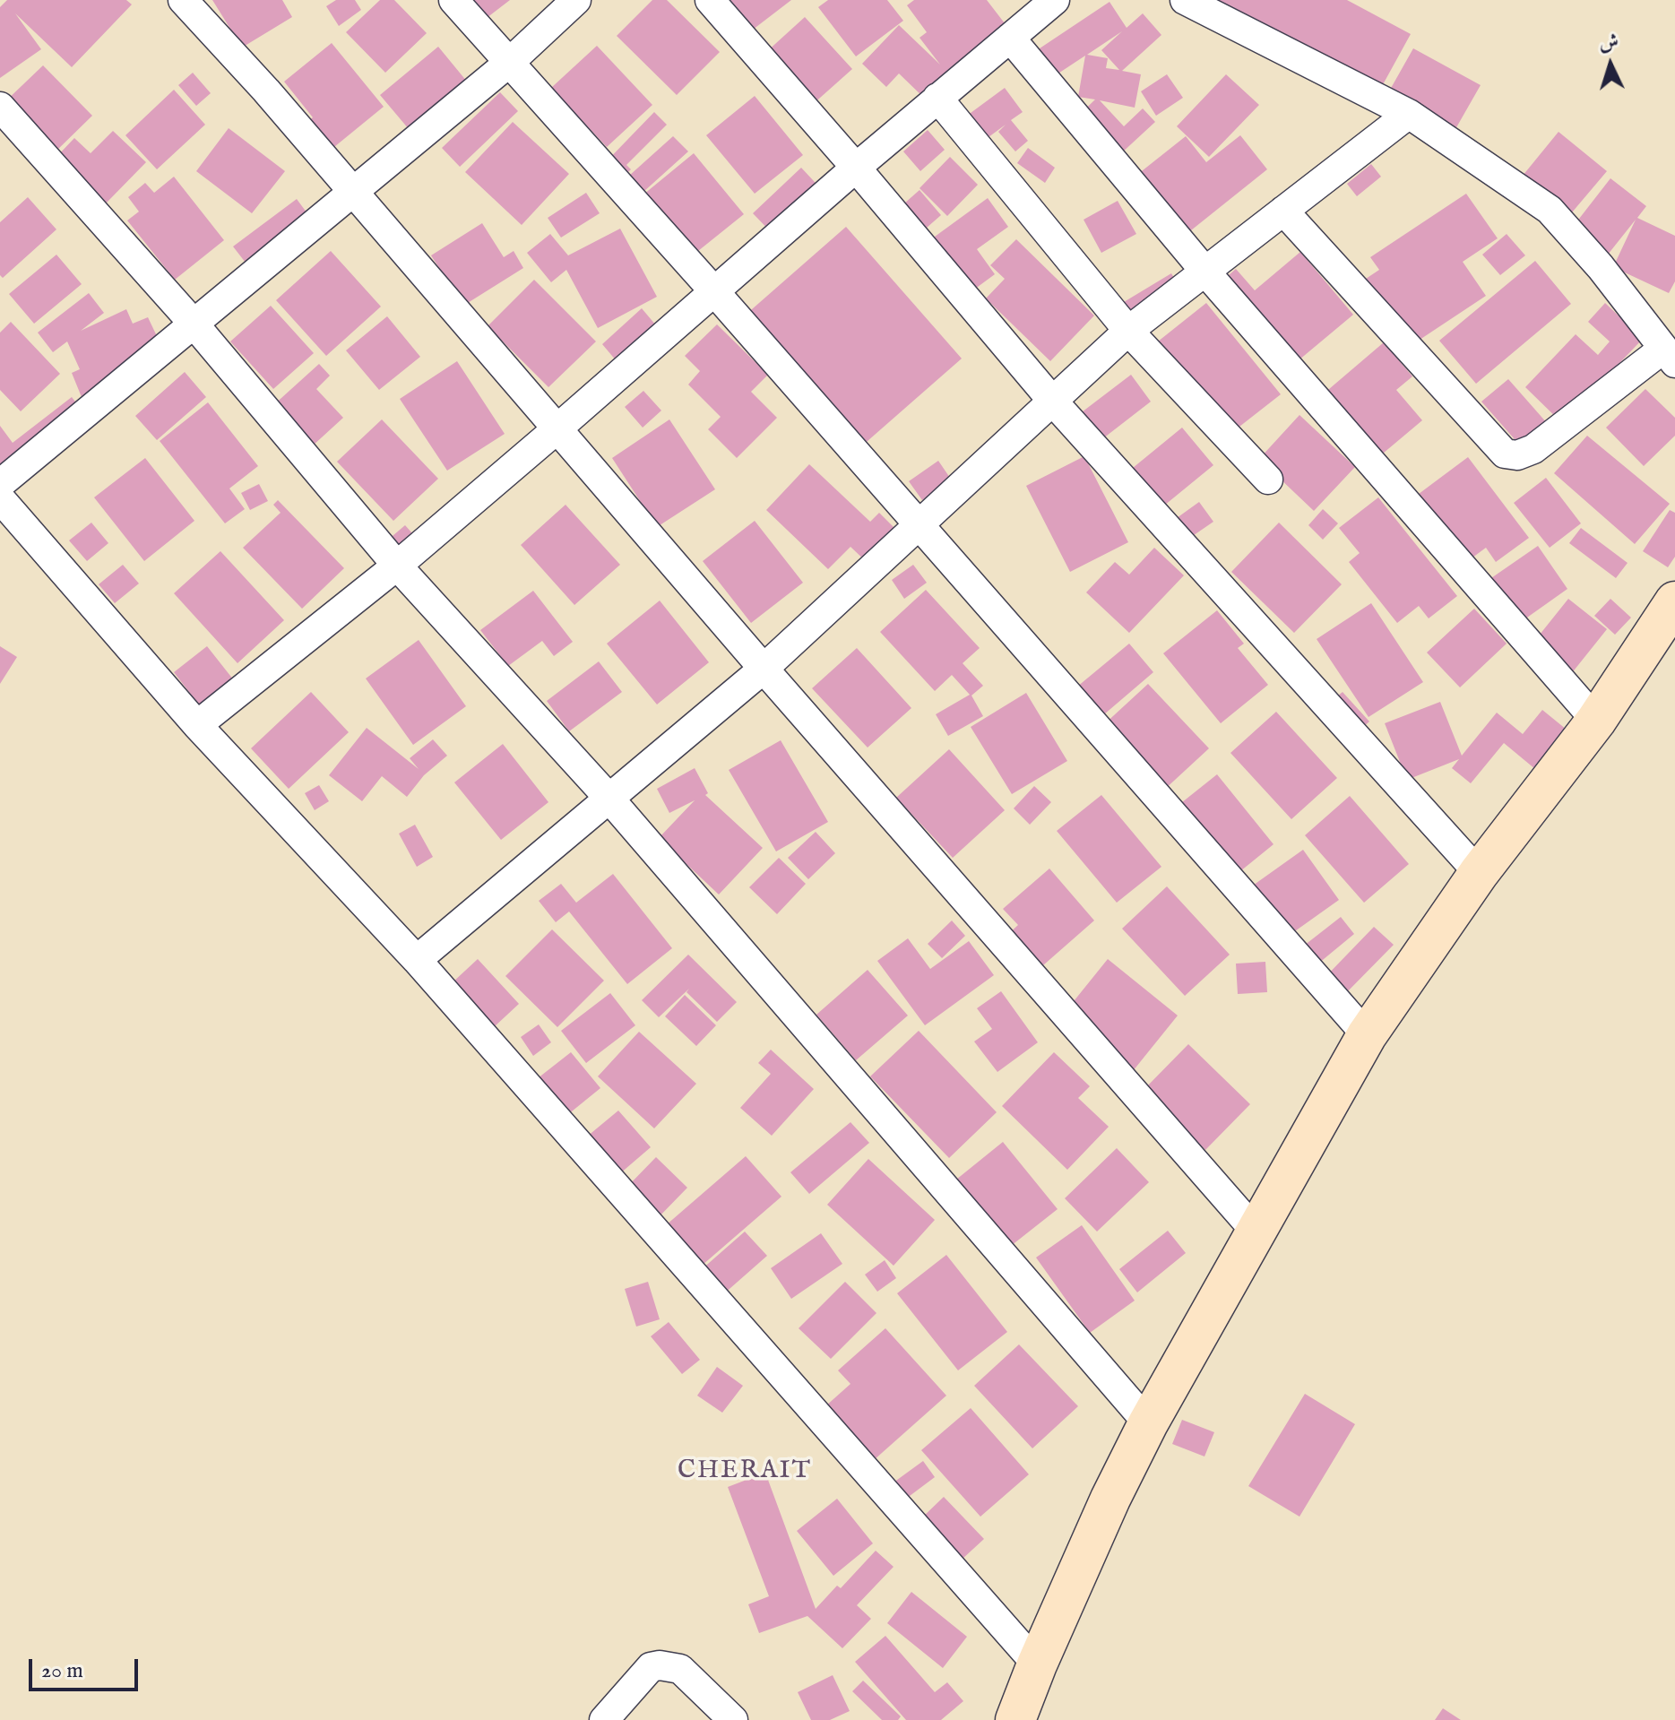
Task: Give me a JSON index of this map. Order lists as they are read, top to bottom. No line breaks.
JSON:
{"districts":["CHERAIT"],"scale_bar":"20 m","north":"top"}
